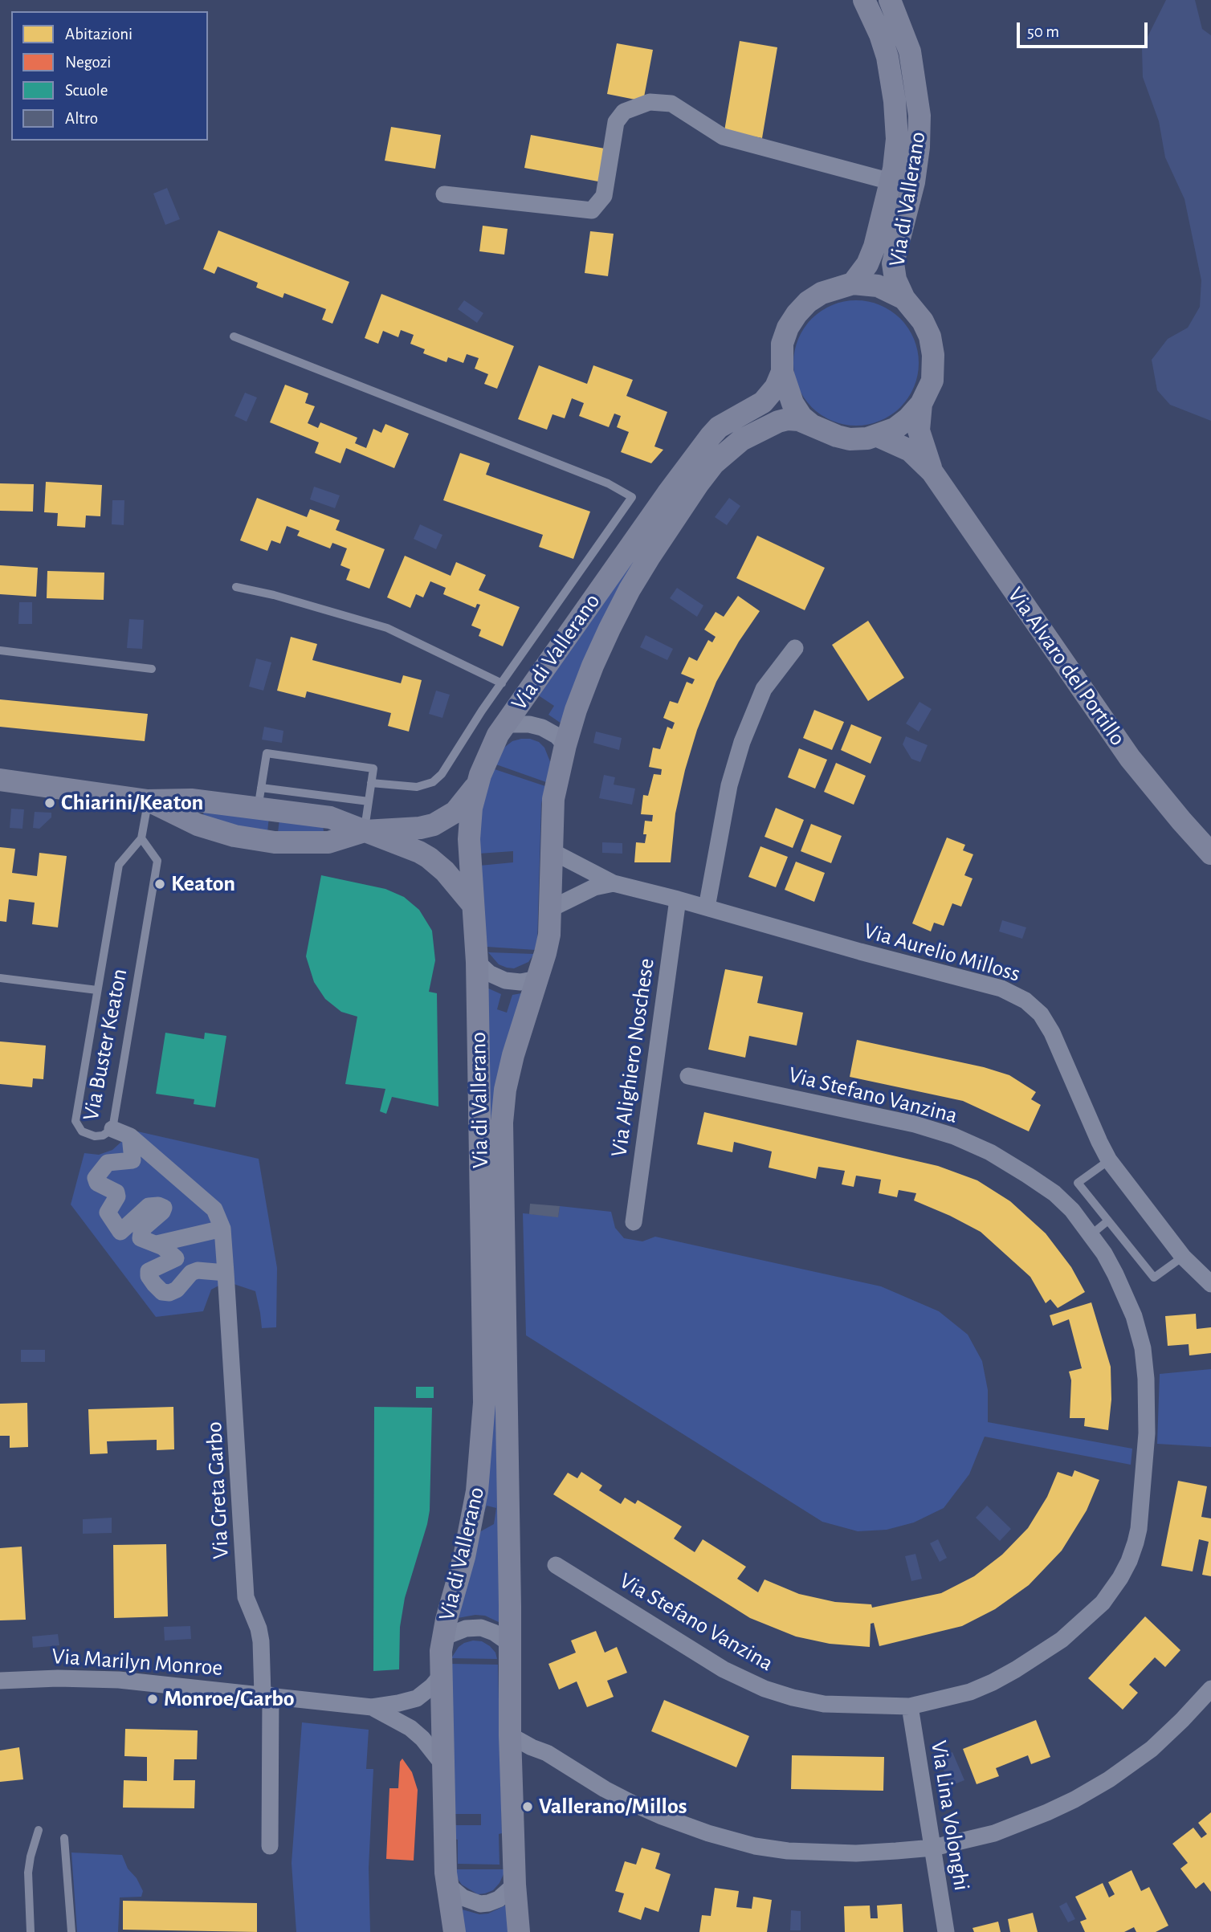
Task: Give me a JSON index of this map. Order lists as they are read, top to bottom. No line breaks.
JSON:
{"streets":{"street":["Via di Vallerano","Via Alvaro del Portillo","Via Aurelio Milloss","Via Alighiero Noschese","Via Stefano Vanzina","Via Greta Garbo","Via Marilyn Monroe","Via Lina Volonghi"],"lane":["Via Buster Keaton"]},"crossings":[["Via di Vallerano","Via Alvaro del Portillo"],["Via di Vallerano","Via Aurelio Milloss"],["Via di Vallerano","Via Marilyn Monroe"],["Via Aurelio Milloss","Via Alighiero Noschese"],["Via Stefano Vanzina","Via Lina Volonghi"],["Via Greta Garbo","Via Marilyn Monroe"]],"places":["Chiarini/Keaton","Keaton","Monroe/Garbo","Vallerano/Millos"],"legend":["Abitazioni","Negozi","Scuole","Altro"],"scale_bar":"50 m"}
